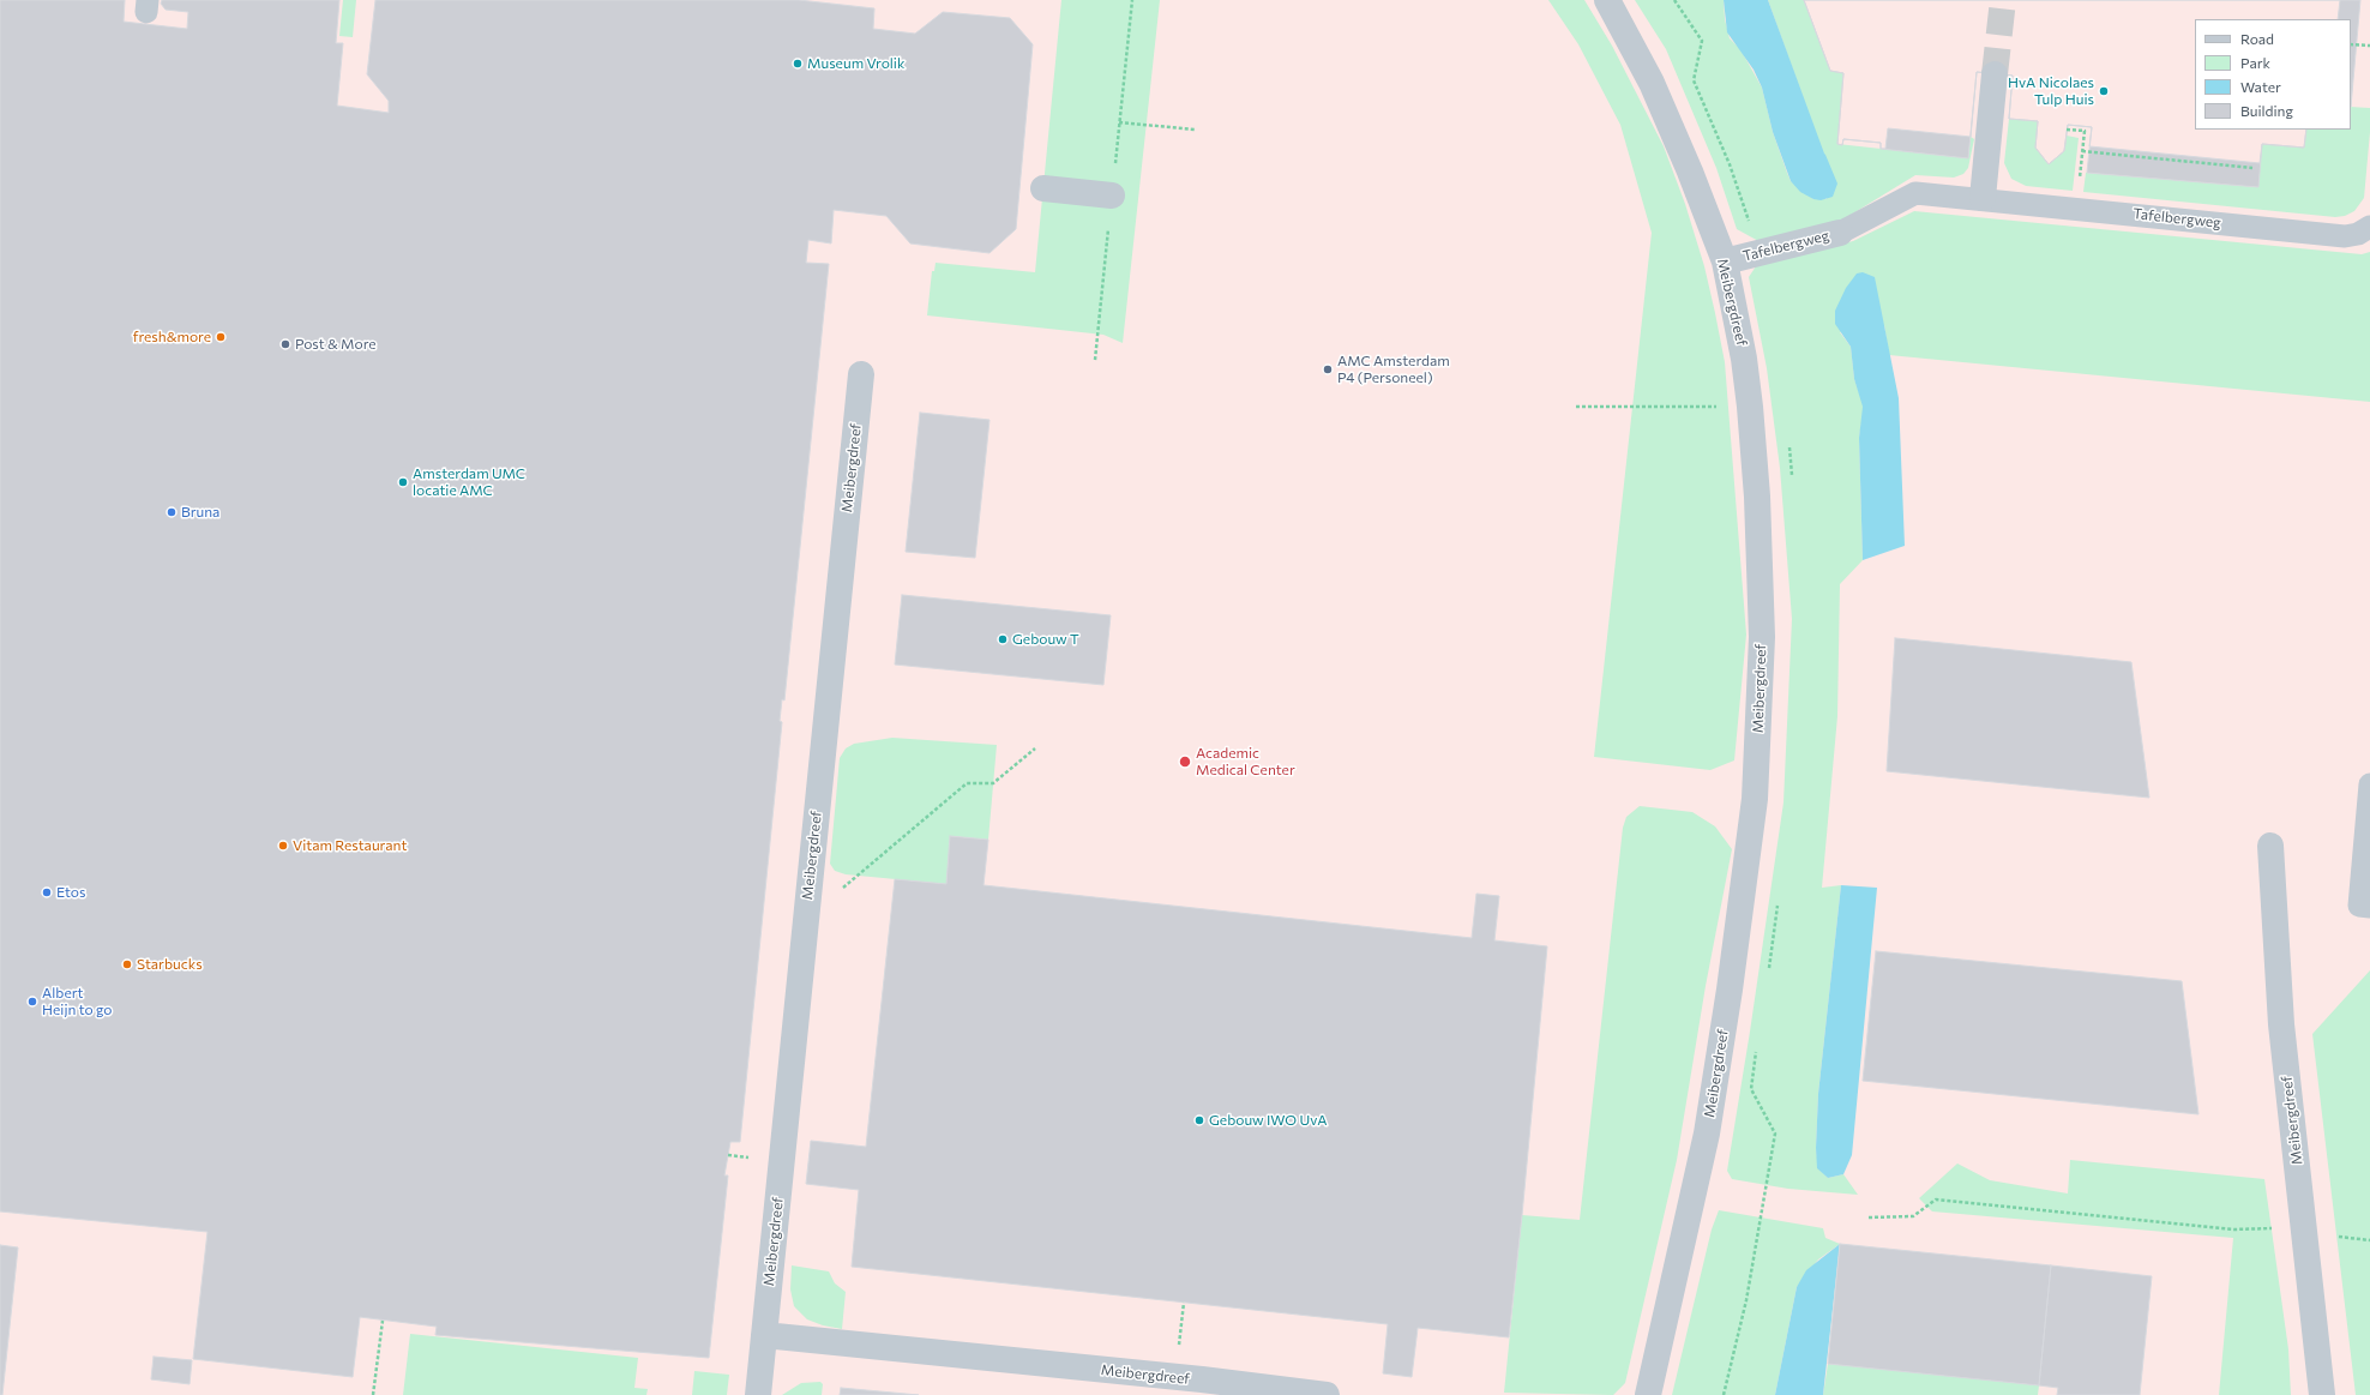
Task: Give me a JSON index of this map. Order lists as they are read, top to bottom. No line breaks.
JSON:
{"streets":{"street":["Tafelbergweg","Meibergdreef"]},"crossings":[["Tafelbergweg","Meibergdreef"]],"places":["Museum Vrolik","HvA Nicolaes Tulp Huis","fresh&more","Post & More","AMC Amsterdam P4 (Personeel)","Amsterdam UMC locatie AMC","Bruna","Gebouw T","Academic Medical Center","Vitam Restaurant","Etos","Starbucks","Albert Heijn to go","Gebouw IWO UvA"],"legend":["Road","Park","Water","Building"]}
